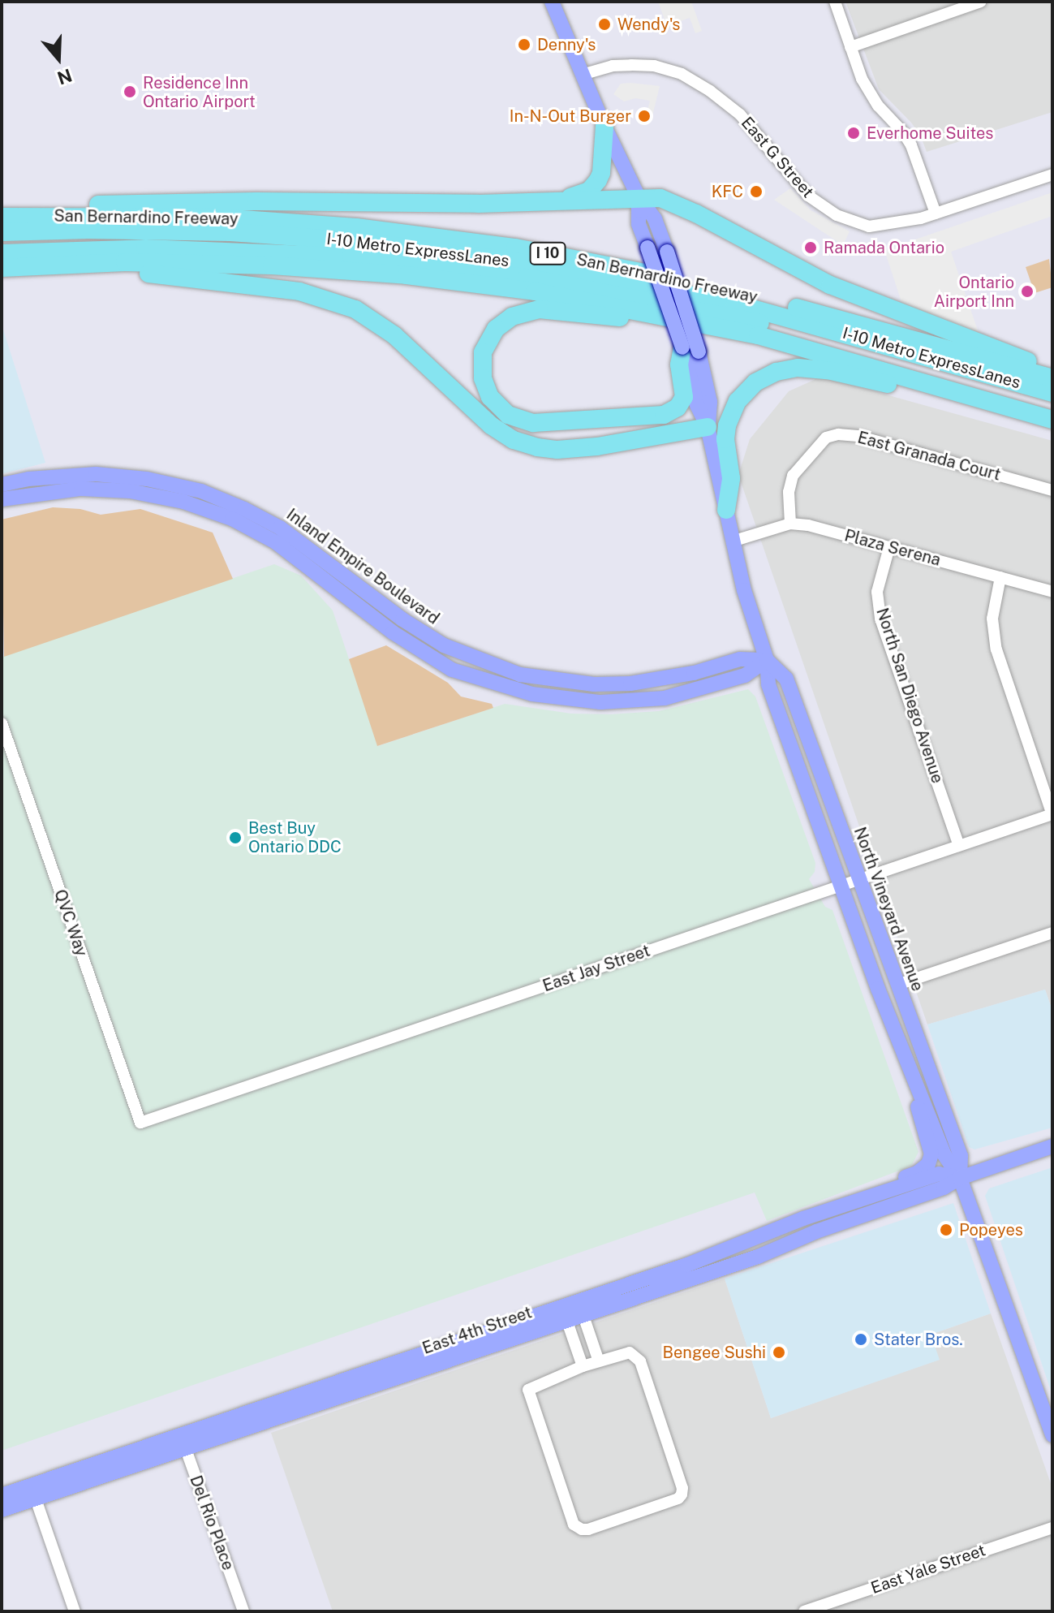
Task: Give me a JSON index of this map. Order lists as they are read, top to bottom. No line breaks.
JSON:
{"streets":{"highway":["San Bernardino Freeway","I-10 Metro ExpressLanes","I 10"],"main road":["Inland Empire Boulevard","North Vineyard Avenue","East 4th Street"],"street":["East G Street","East Granada Court","Plaza Serena","North San Diego Avenue","QVC Way","East Jay Street","Del Rio Place","East Yale Street"]},"crossings":[["East G Street","North Vineyard Avenue"],["San Bernardino Freeway","I-10 Metro ExpressLanes"],["East Granada Court","Plaza Serena"],["Plaza Serena","North San Diego Avenue"],["Inland Empire Boulevard","North Vineyard Avenue"],["North San Diego Avenue","East Jay Street"],["North Vineyard Avenue","East Jay Street"],["North Vineyard Avenue","East 4th Street"],["QVC Way","East Jay Street"],["East 4th Street","Del Rio Place"]],"places":["Wendy's","Denny's","Residence Inn Ontario Airport","In-N-Out Burger","Everhome Suites","KFC","Ramada Ontario","Ontario Airport Inn","Best Buy Ontario DDC","Popeyes","Stater Bros.","Bengee Sushi"],"north":"bottom"}
